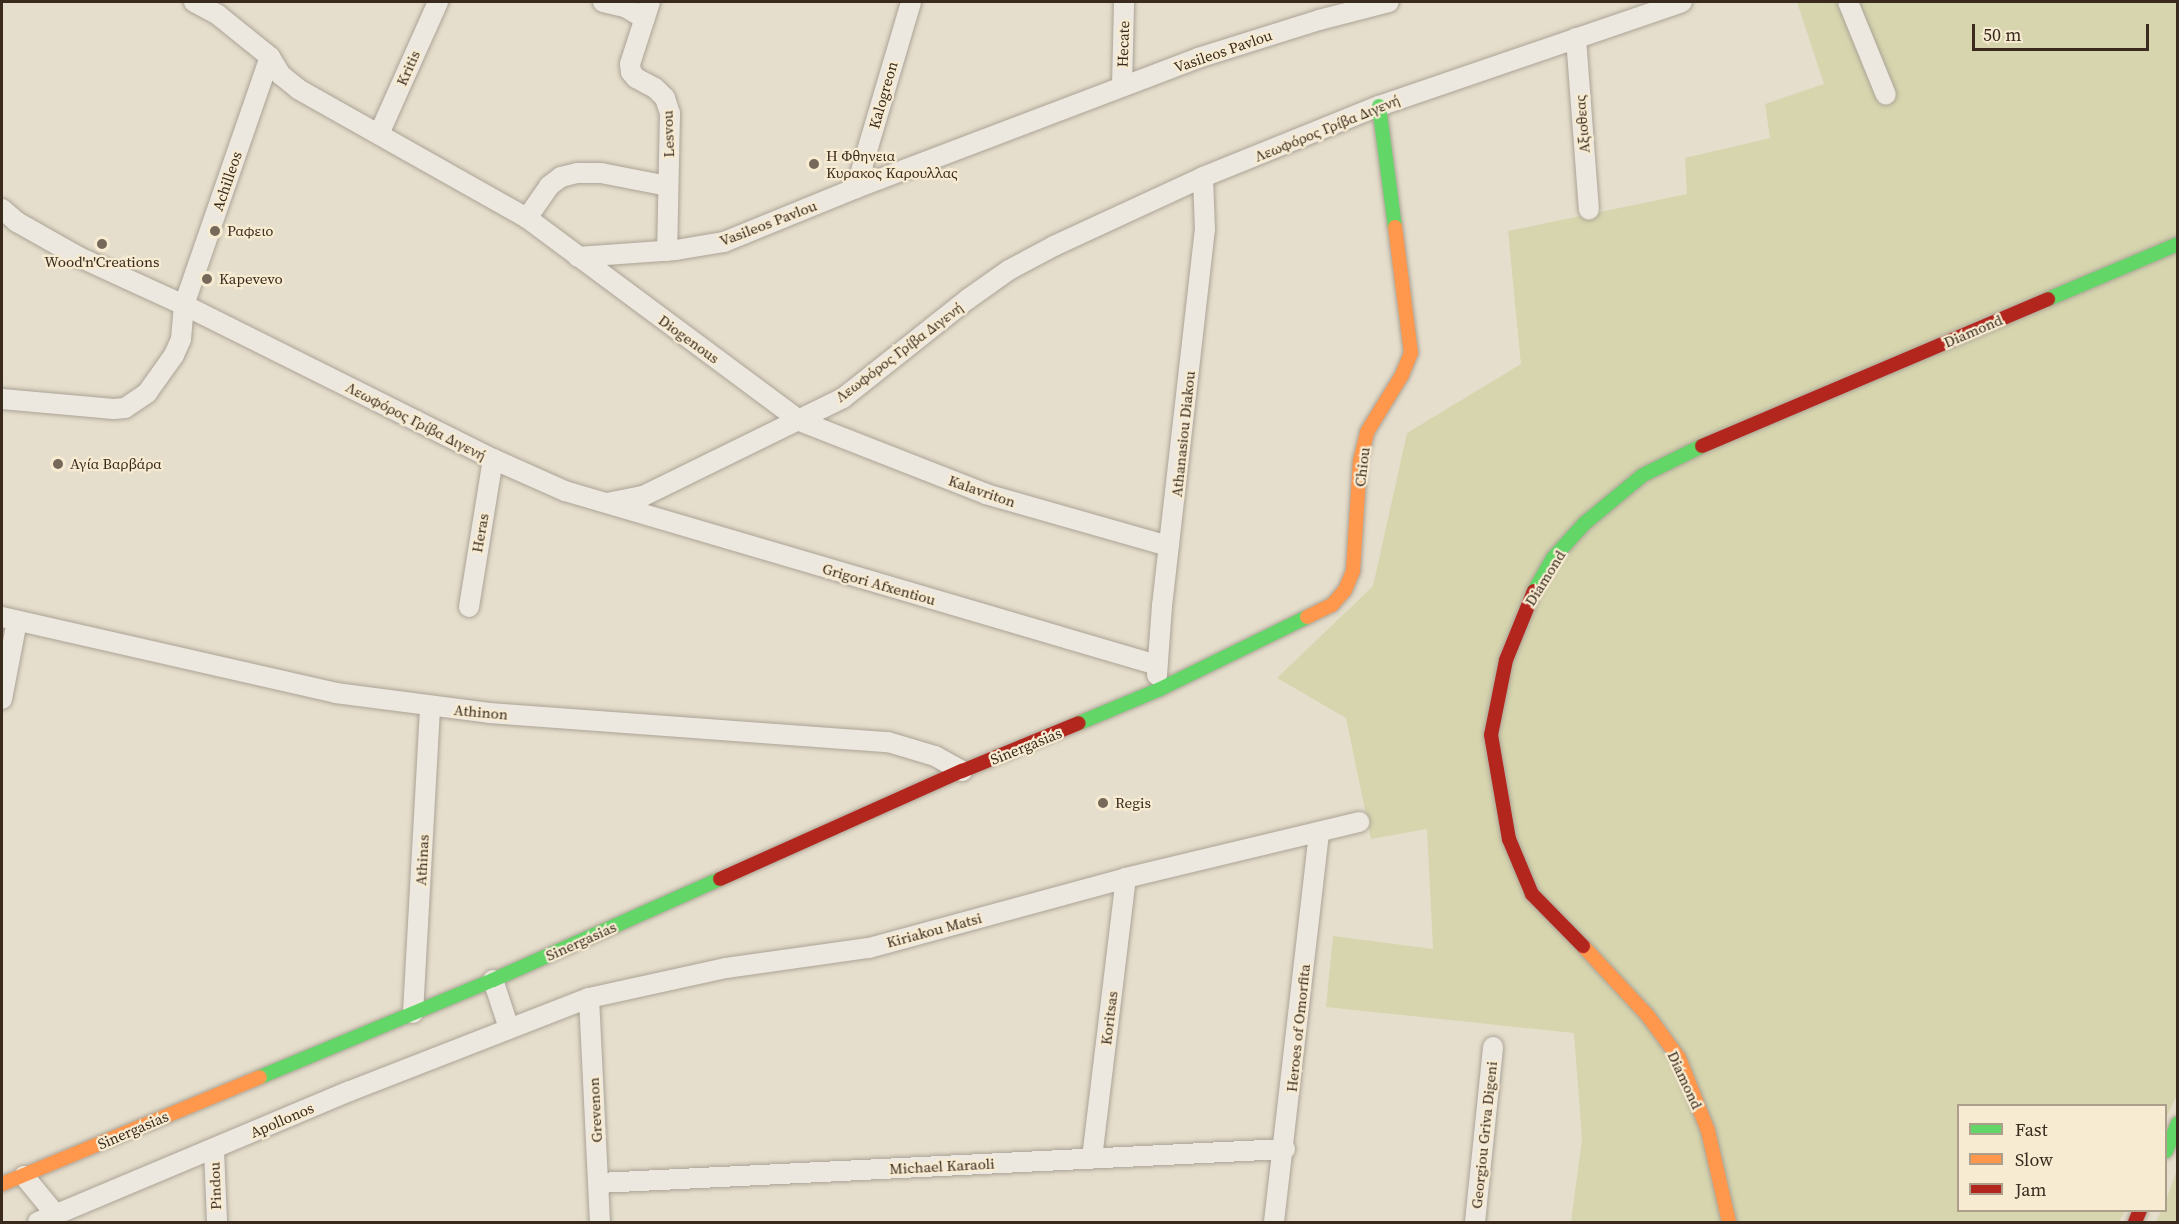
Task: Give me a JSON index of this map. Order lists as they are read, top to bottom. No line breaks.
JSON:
{"streets":{"street":["Hecate","Vasileos Pavlou","Kritis","Kalogreon","Αξιοθεας","Λεωφόρος Γρίβα Διγενή","Lesvou","Achilleos","Diamond","Diogenous","Athanasiou Diakou","Chiou","Kalavriton","Heras","Grigori Afxentiou","Athinon","Sinergasias","Athinas","Kiriakou Matsi","Koritsas","Heroes of Omorfita","Grevenon","Apollonos","Georgiou Griva Digeni","Michael Karaoli","Pindou"]},"crossings":[["Hecate","Vasileos Pavlou"],["Vasileos Pavlou","Kalogreon"],["Vasileos Pavlou","Lesvou"],["Vasileos Pavlou","Diogenous"],["Αξιοθεας","Λεωφόρος Γρίβα Διγενή"],["Λεωφόρος Γρίβα Διγενή","Achilleos"],["Λεωφόρος Γρίβα Διγενή","Diogenous"],["Λεωφόρος Γρίβα Διγενή","Athanasiou Diakou"],["Λεωφόρος Γρίβα Διγενή","Chiou"],["Λεωφόρος Γρίβα Διγενή","Kalavriton"],["Λεωφόρος Γρίβα Διγενή","Heras"],["Λεωφόρος Γρίβα Διγενή","Grigori Afxentiou"],["Diogenous","Kalavriton"],["Athanasiou Diakou","Chiou"],["Athanasiou Diakou","Kalavriton"],["Athanasiou Diakou","Grigori Afxentiou"],["Athanasiou Diakou","Sinergasias"],["Chiou","Sinergasias"],["Athinon","Sinergasias"],["Athinon","Athinas"],["Sinergasias","Athinas"],["Sinergasias","Apollonos"],["Kiriakou Matsi","Koritsas"],["Kiriakou Matsi","Heroes of Omorfita"],["Kiriakou Matsi","Grevenon"],["Kiriakou Matsi","Apollonos"],["Koritsas","Michael Karaoli"],["Heroes of Omorfita","Michael Karaoli"],["Grevenon","Michael Karaoli"],["Apollonos","Pindou"]],"places":["Η Φθηνεια Κυρακος Καρουλλας","Ραφειο","Wood'n'Creations","Kapevevo","Αγία Βαρβάρα","Regis"],"legend":["Fast","Slow","Jam"],"scale_bar":"50 m"}
